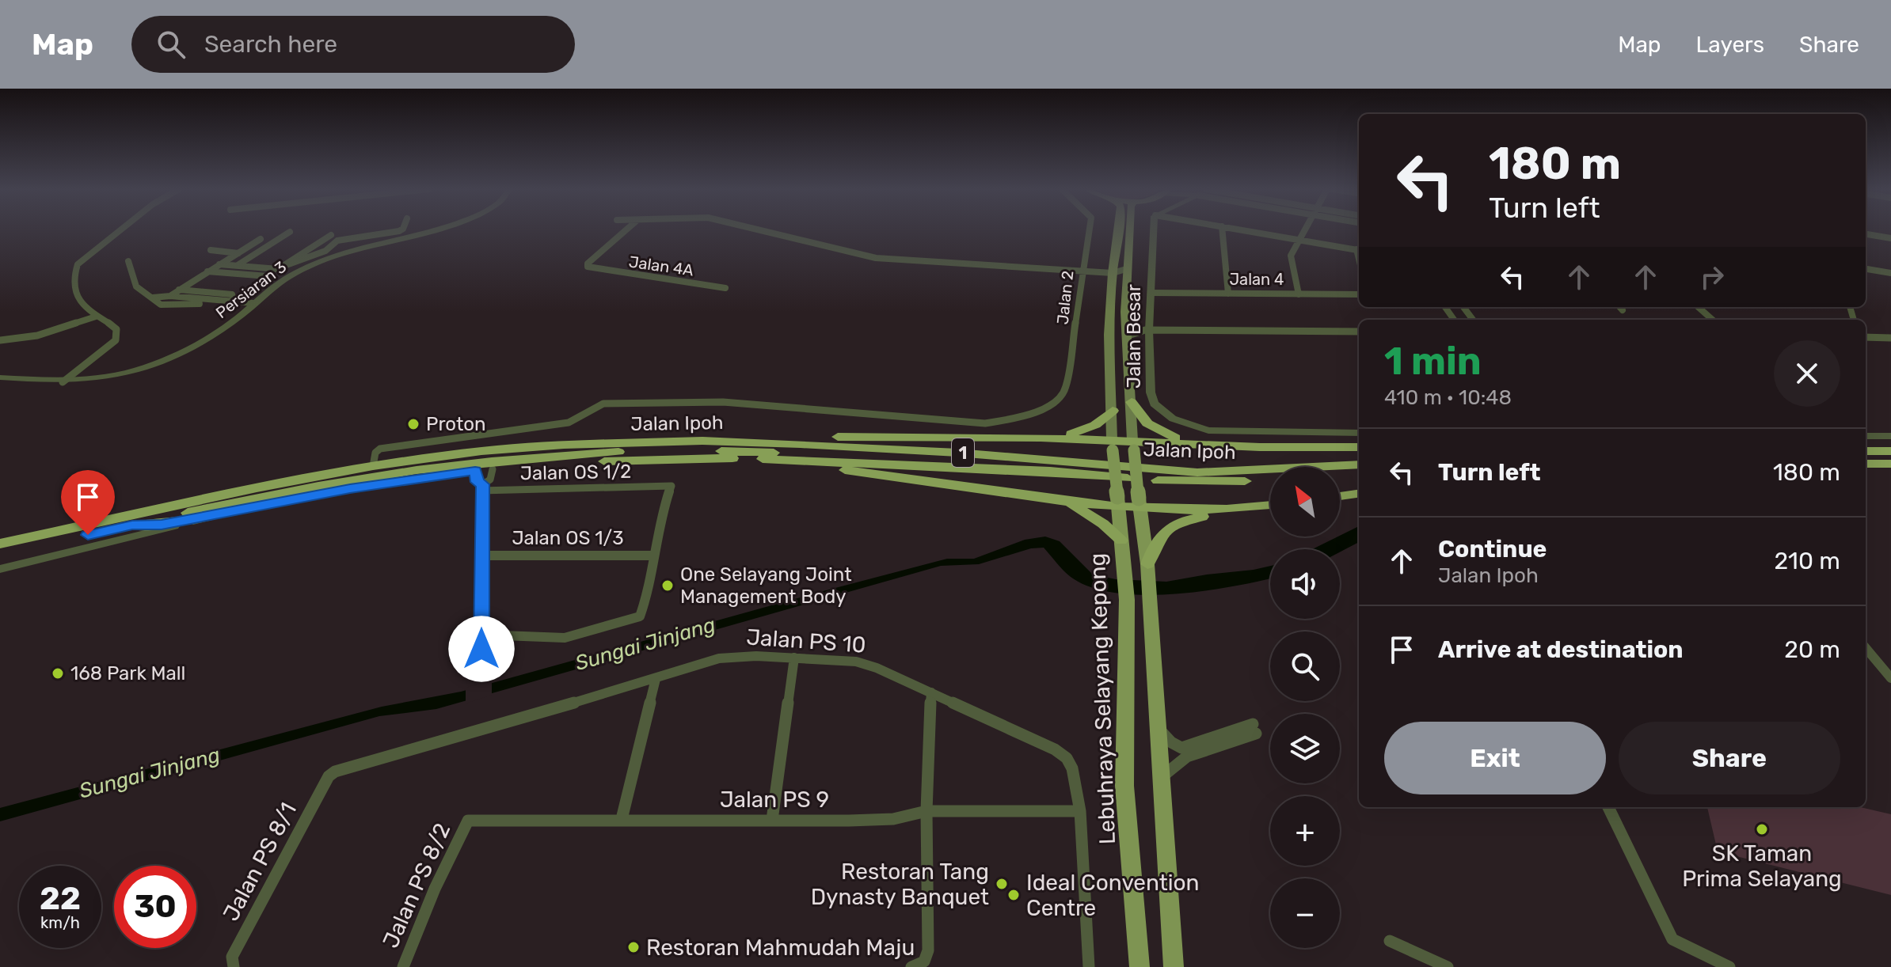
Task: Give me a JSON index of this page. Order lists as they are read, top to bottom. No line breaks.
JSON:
{"streets":{"highway":["Jalan Ipoh","1"],"main road":["Jalan Besar","Lebuhraya Selayang Kepong"],"street":["Jalan 4A","Jalan 4","Persiaran 3","Jalan 2","Jalan OS 1/2","Jalan OS 1/3","Jalan PS 10","Jalan PS 9","Jalan PS 8/1","Jalan PS 8/2"]},"crossings":[["Jalan 4","Jalan Besar"],["Jalan 2","Jalan Ipoh"],["Jalan Besar","Lebuhraya Selayang Kepong"],["Jalan OS 1/2","Jalan OS 1/3"],["Jalan PS 10","Jalan PS 9"],["Jalan PS 10","Jalan PS 8/1"],["Jalan PS 9","Jalan PS 8/2"]],"water":["Sungai Jinjang"],"places":["Proton","One Selayang Joint Management Body","168 Park Mall","SK Taman Prima Selayang","Restoran Tang Dynasty Banquet","Ideal Convention Centre","Restoran Mahmudah Maju"],"north":"top left","page":{"header":"Map","search":"Search here","nav":["Map","Layers","Share"],"turn":["180 m","Turn left"],"heading":["1 min","410 m · 10:48"],"list":[{"name":"Turn left","value":"180 m"},{"name":"Continue","note":"Jalan Ipoh","value":"210 m"},{"name":"Arrive at destination","value":"20 m"}],"map_buttons":["+","−"],"buttons":["Exit","Share"],"speed":"22 km/h","limit":"30"}}
